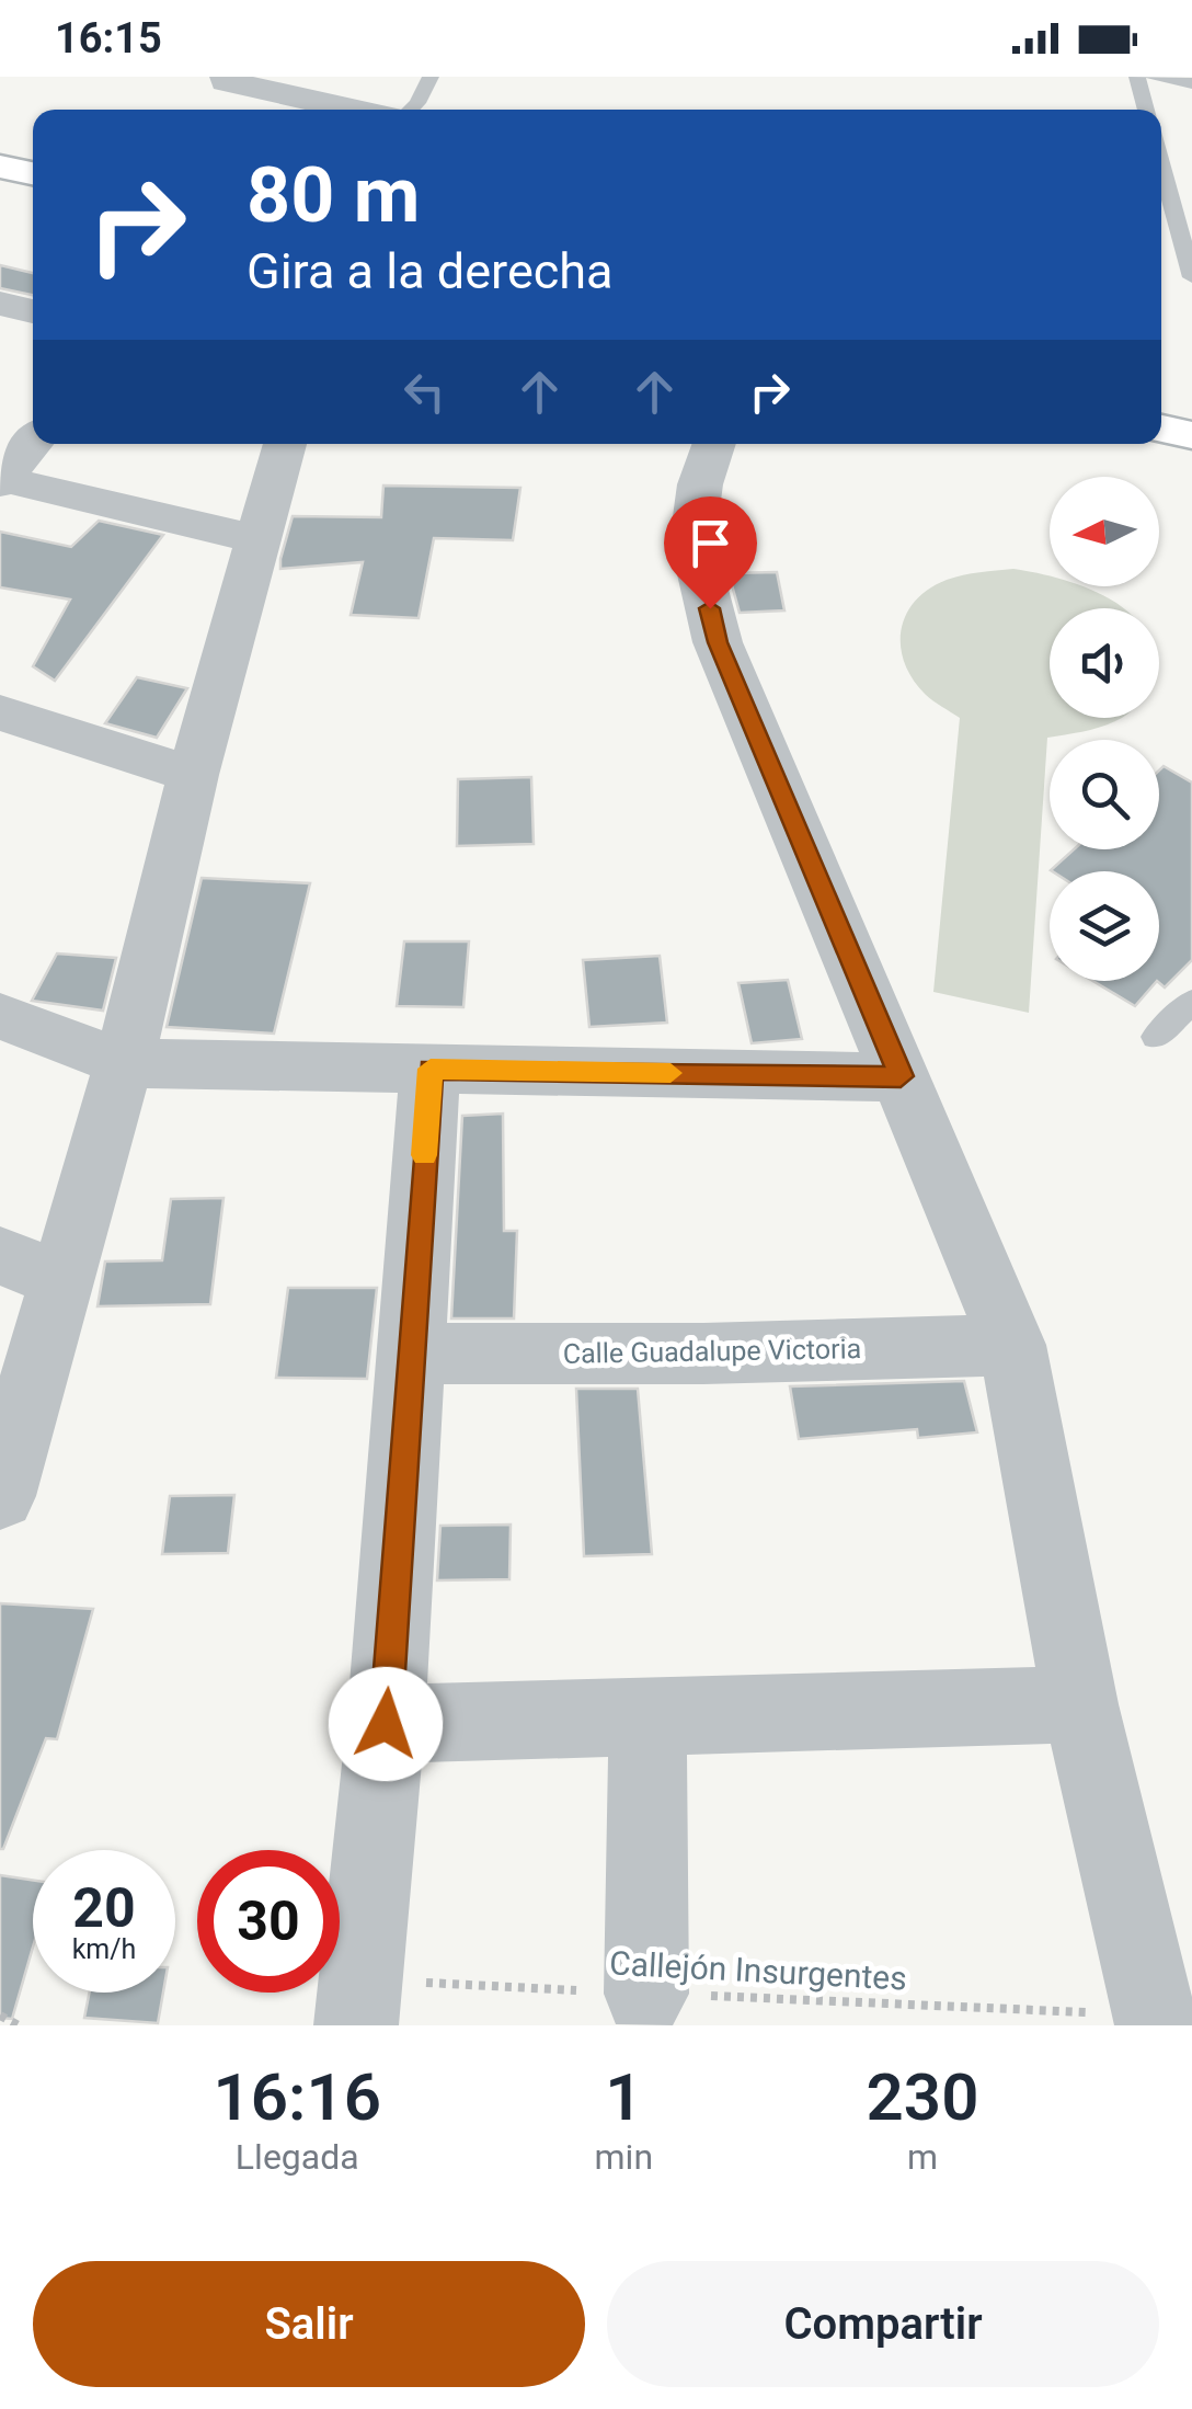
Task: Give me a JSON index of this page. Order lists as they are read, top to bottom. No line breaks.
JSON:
{"streets":{"street":["Calle Guadalupe Victoria"],"path":["Callejón Insurgentes"]},"north":"left","page":{"status":"16:15","turn":["80 m","Gira a la derecha"],"speed":"20 km/h","limit":"30","eta":["16:16","Llegada","1","min","230","m"],"buttons":["Salir","Compartir"]}}
